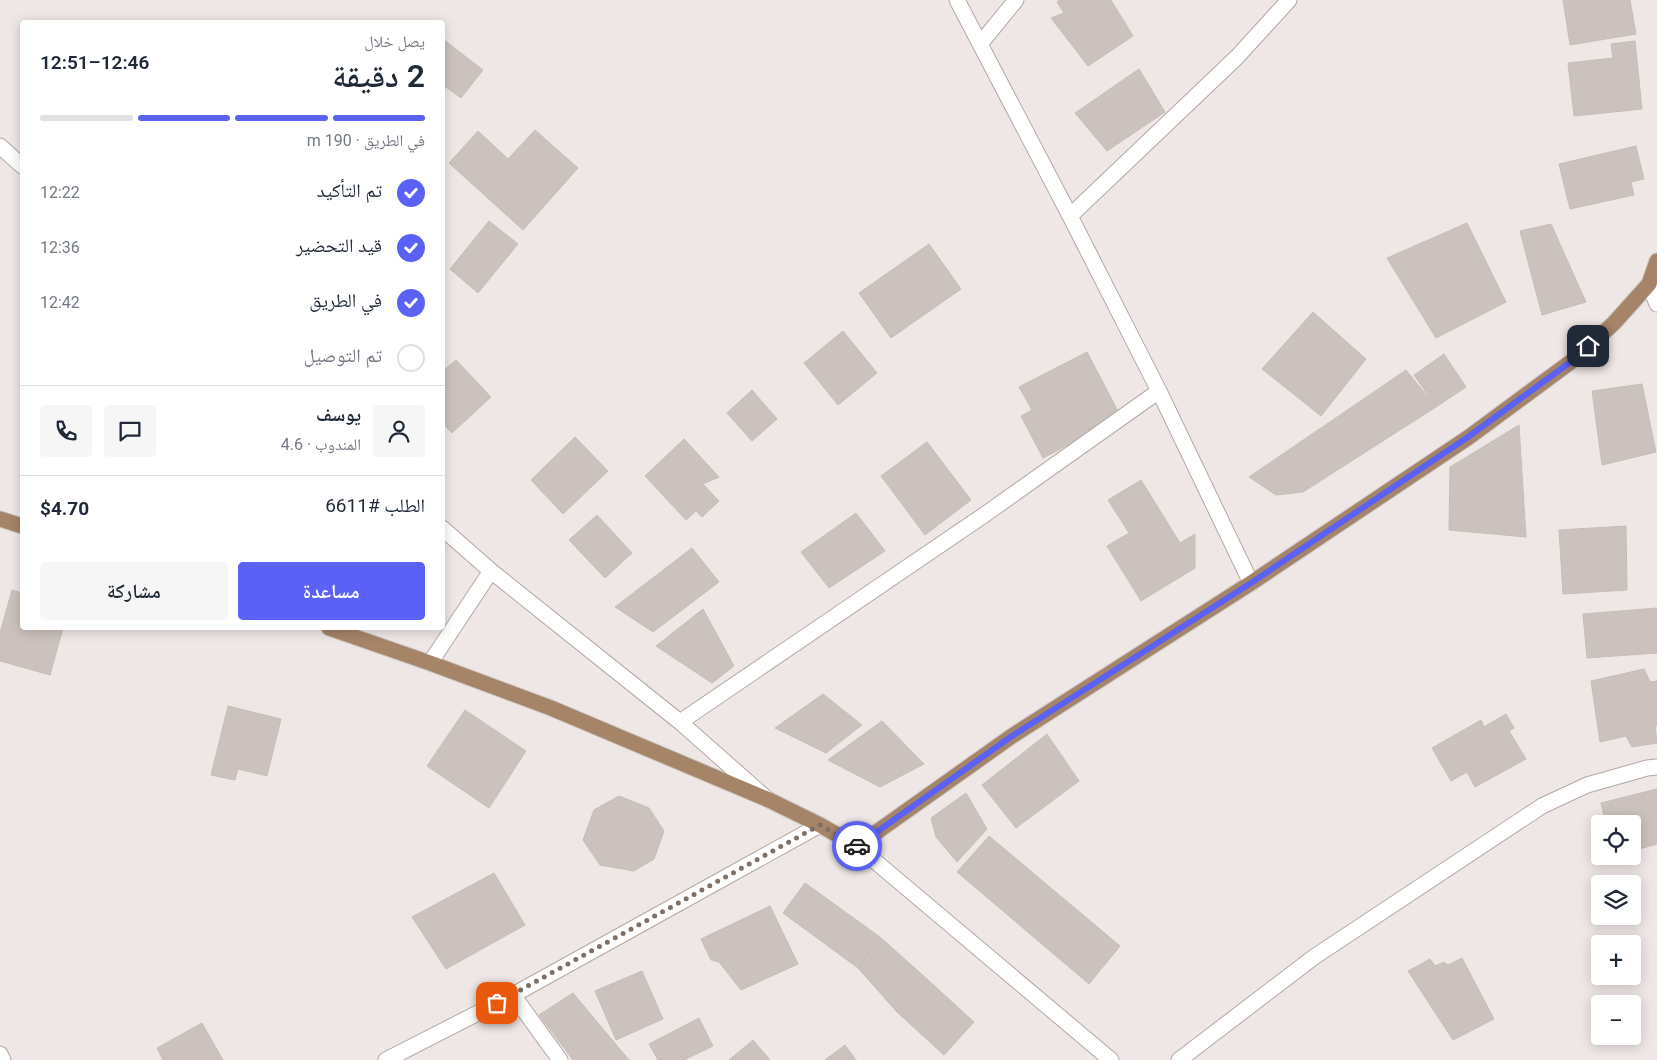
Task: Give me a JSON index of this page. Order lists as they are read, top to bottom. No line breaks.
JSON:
{"page":{"heading":["2 دقيقة","يصل خلال","12:46–12:51"],"panel":["يوسف","المندوب · 4.6","الطلب #6611","$4.70"],"bar":"في الطريق · 190 m","list":[["تم التأكيد","12:22"],["قيد التحضير","12:36"],["في الطريق","12:42"],"تم التوصيل"],"buttons":["مساعدة","مشاركة"],"map_buttons":["+","−"]}}
